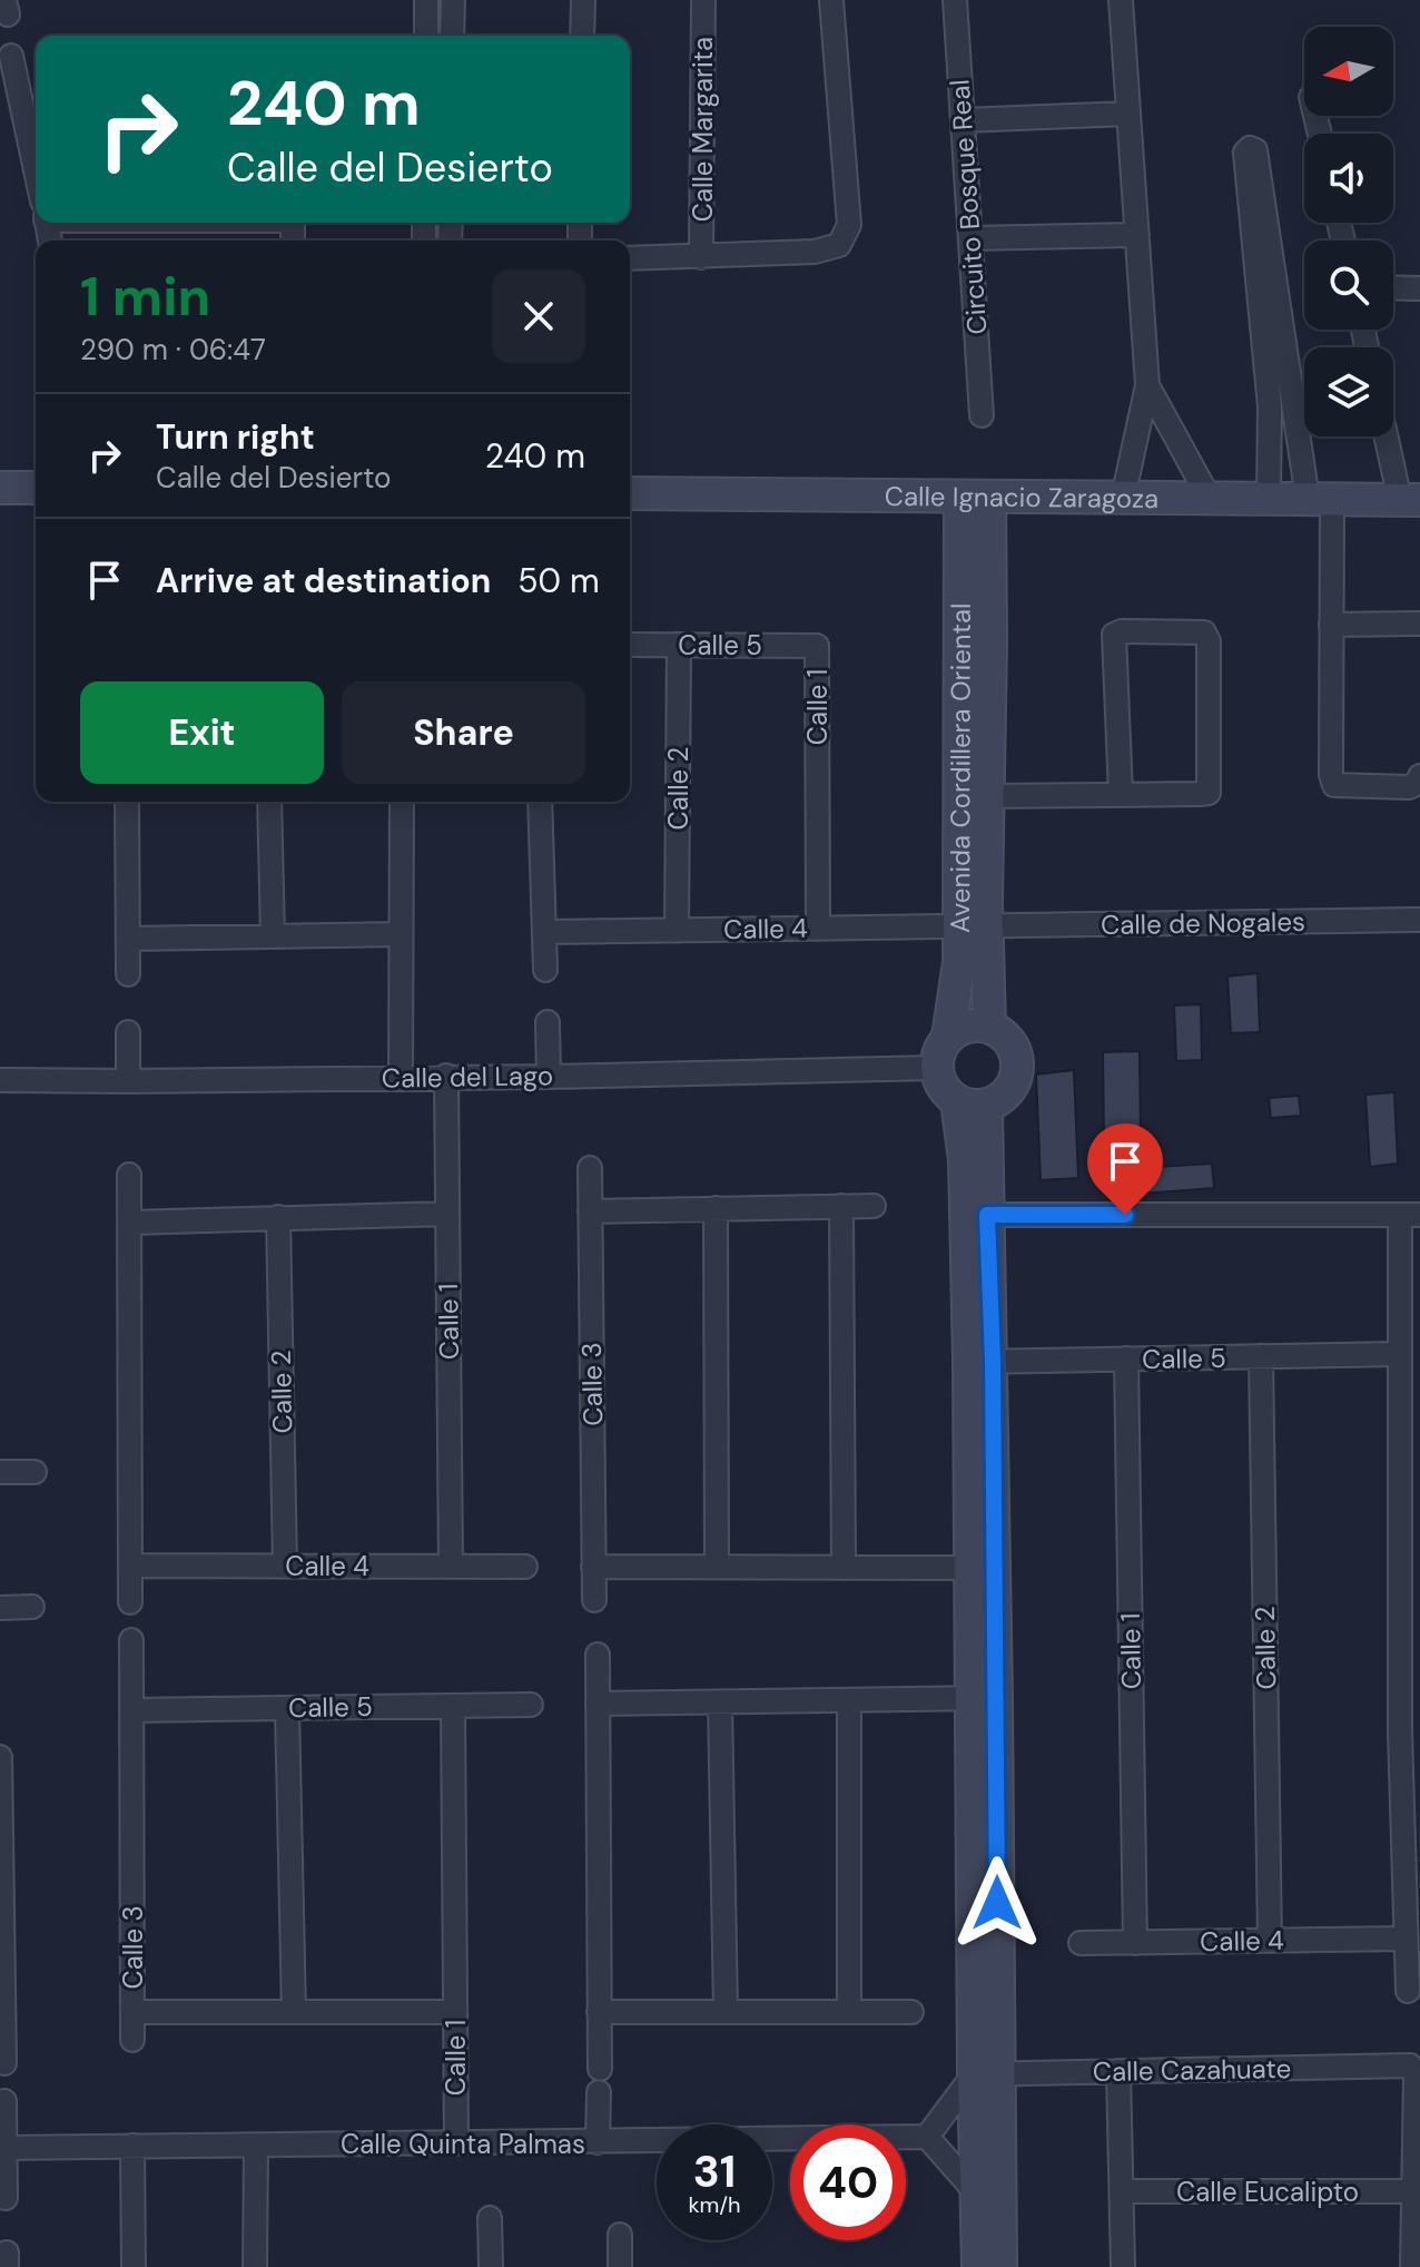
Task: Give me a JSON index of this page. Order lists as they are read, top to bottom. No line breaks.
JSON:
{"streets":{"street":["Calle Margarita","Circuito Bosque Real","Calle Ignacio Zaragoza","Calle 5","Calle 1","Avenida Cordillera Oriental","Calle 2","Calle de Nogales","Calle 4","Calle del Lago","Calle 3","Calle Cazahuate","Calle Quinta Palmas","Calle Eucalipto"]},"crossings":[["Calle Ignacio Zaragoza","Avenida Cordillera Oriental"],["Calle 5","Calle 1"],["Calle 5","Calle 2"],["Calle 5","Calle 3"],["Calle 1","Calle 4"],["Calle 1","Calle del Lago"],["Calle 1","Calle Quinta Palmas"],["Avenida Cordillera Oriental","Calle de Nogales"],["Avenida Cordillera Oriental","Calle 4"],["Avenida Cordillera Oriental","Calle del Lago"],["Calle 2","Calle 4"],["Calle de Nogales","Calle 4"],["Calle Cazahuate","Calle Eucalipto"]],"north":"left","page":{"turn":["240 m","Calle del Desierto"],"heading":["1 min","290 m · 06:47"],"list":[{"name":"Turn right","note":"Calle del Desierto","value":"240 m"},{"name":"Arrive at destination","value":"50 m"}],"buttons":["Exit","Share"],"speed":"31 km/h","limit":"40"}}
